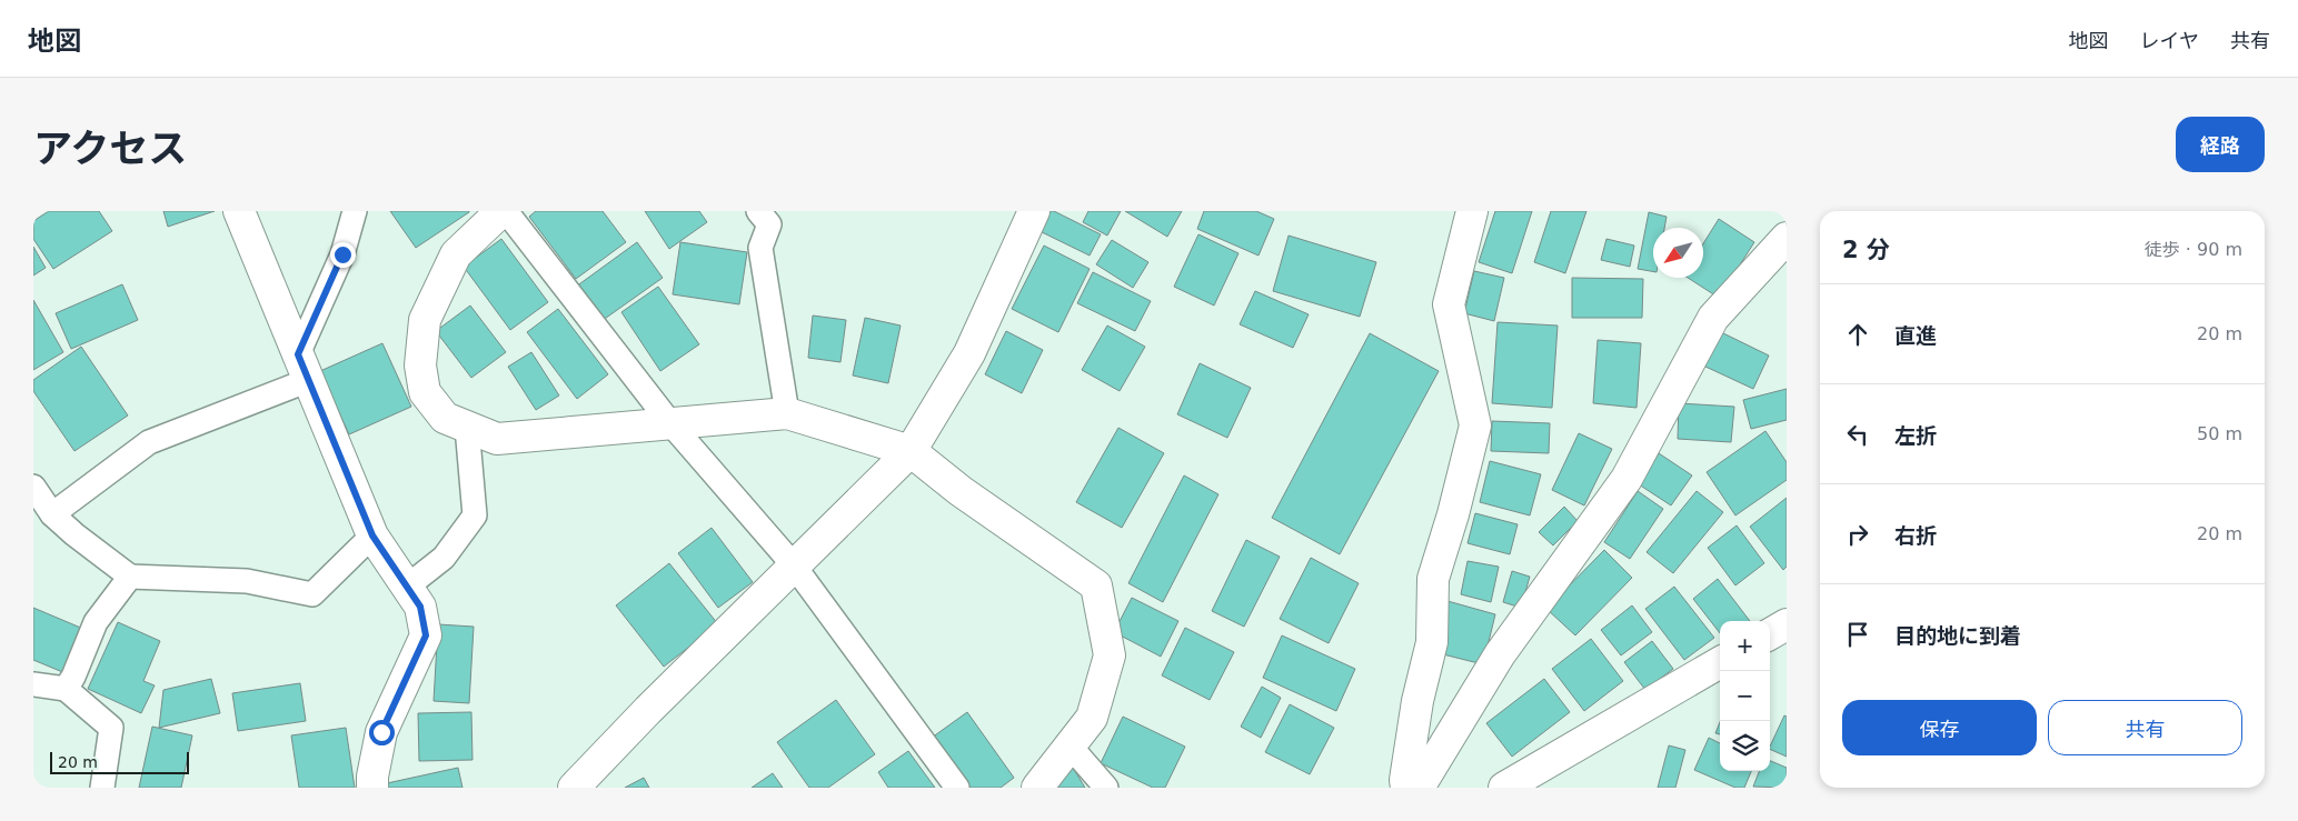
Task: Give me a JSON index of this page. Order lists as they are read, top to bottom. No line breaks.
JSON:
{"scale_bar":"20 m","north":"bottom left","page":{"header":"地図","nav":["地図","レイヤ","共有"],"title":"アクセス","buttons":["経路",["保存","共有"]],"heading":["2 分","徒歩 · 90 m"],"list":[["直進","20 m"],["左折","50 m"],["右折","20 m"],"目的地に到着"],"map_buttons":["+","−"],"scale":"20 m"}}
